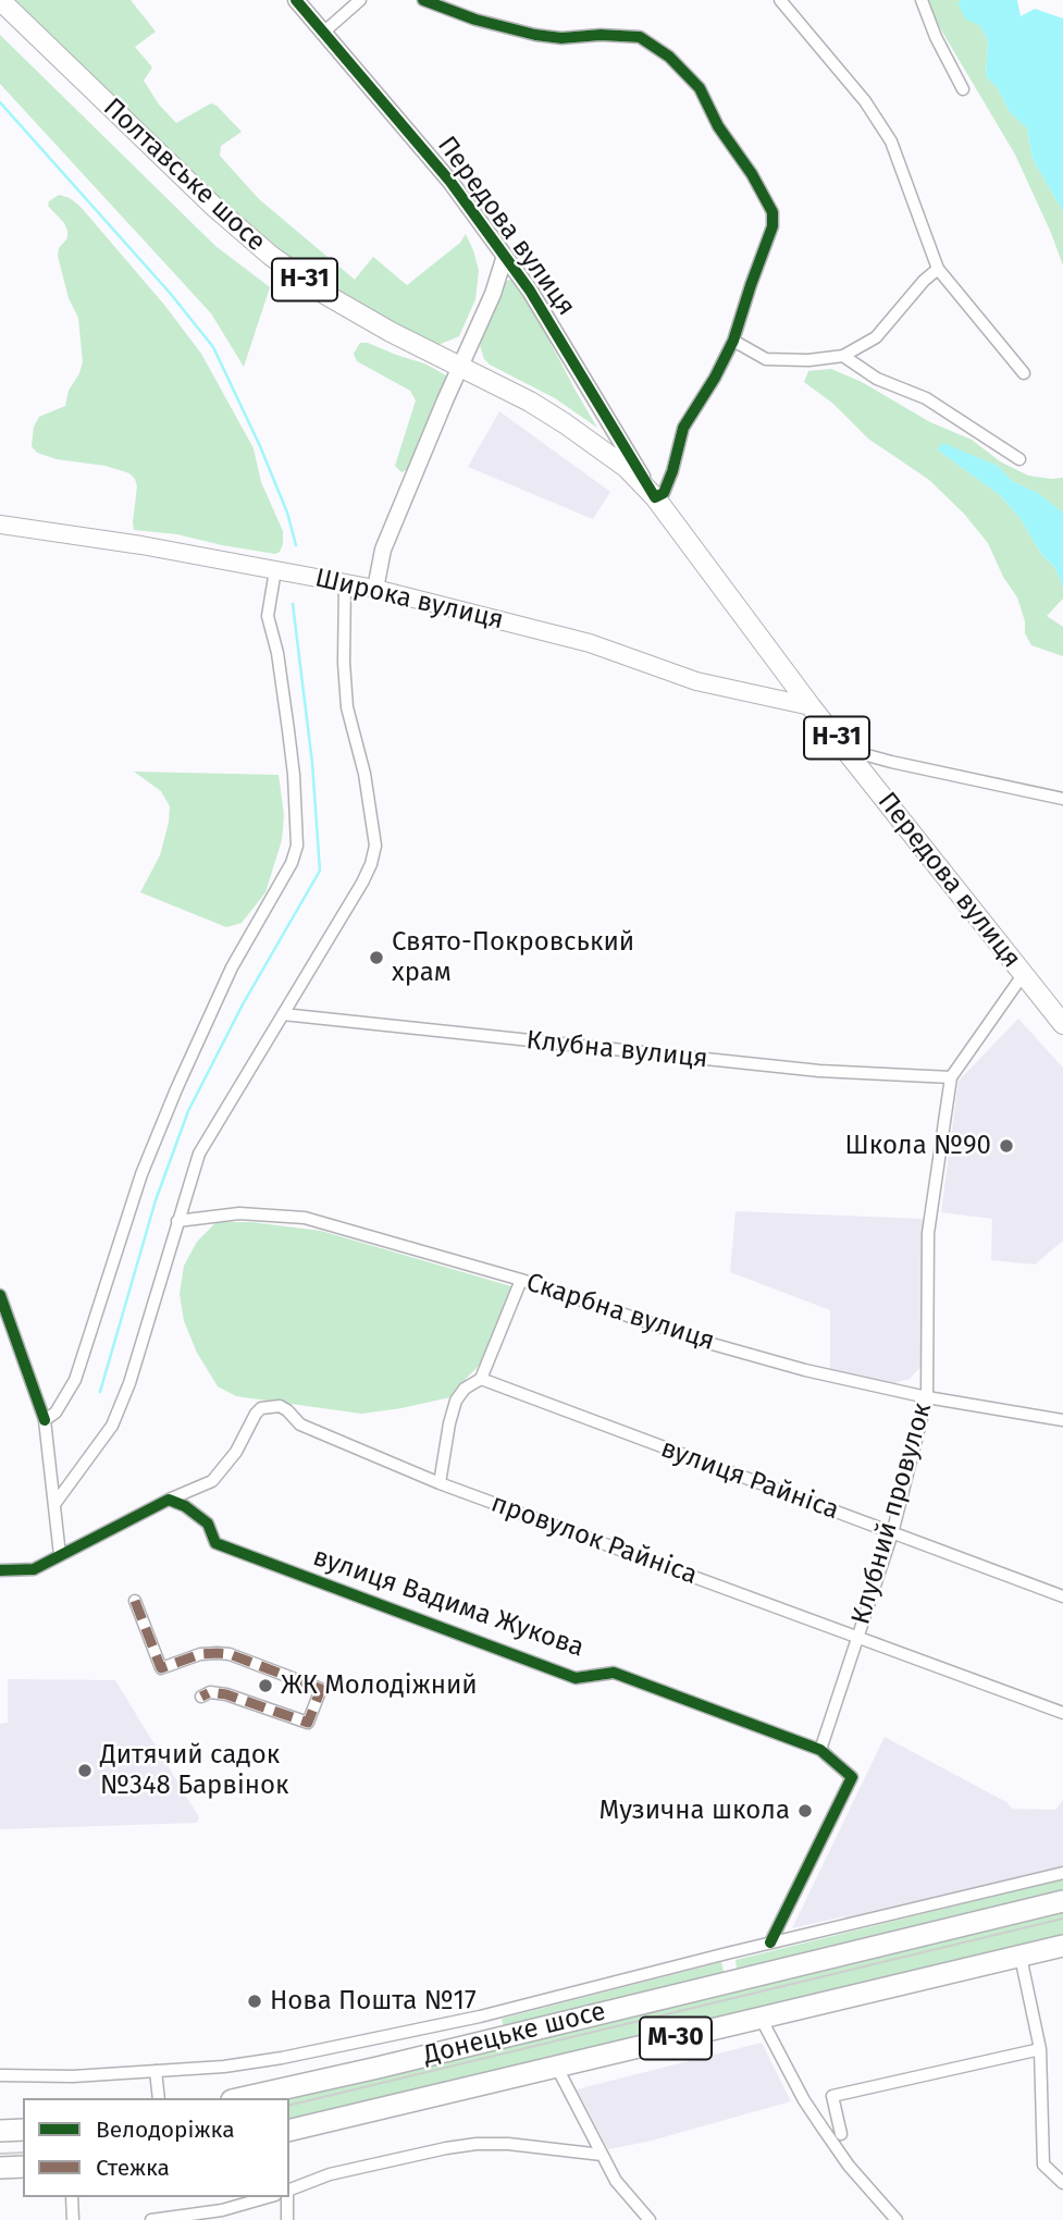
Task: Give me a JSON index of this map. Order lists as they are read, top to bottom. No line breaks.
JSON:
{"streets":{"highway":["Донецьке шосе","М-30"],"main road":["Полтавське шосе","Передова вулиця","Н-31","Широка вулиця"],"street":["Клубна вулиця","Скарбна вулиця","вулиця Райніса","Клубний провулок","провулок Райніса","вулиця Вадима Жукова"]},"crossings":[["Полтавське шосе","Передова вулиця"],["Передова вулиця","Широка вулиця"],["Передова вулиця","Клубний провулок"],["Клубна вулиця","Клубний провулок"],["Скарбна вулиця","Клубний провулок"],["вулиця Райніса","Клубний провулок"],["Клубний провулок","провулок Райніса"],["Клубний провулок","вулиця Вадима Жукова"],["провулок Райніса","вулиця Вадима Жукова"]],"places":["Свято-Покровський храм","Школа №90","ЖК Молодіжний","Дитячий садок №348 Барвінок","Музична школа","Нова Пошта №17"],"legend":["Велодоріжка","Стежка"]}
